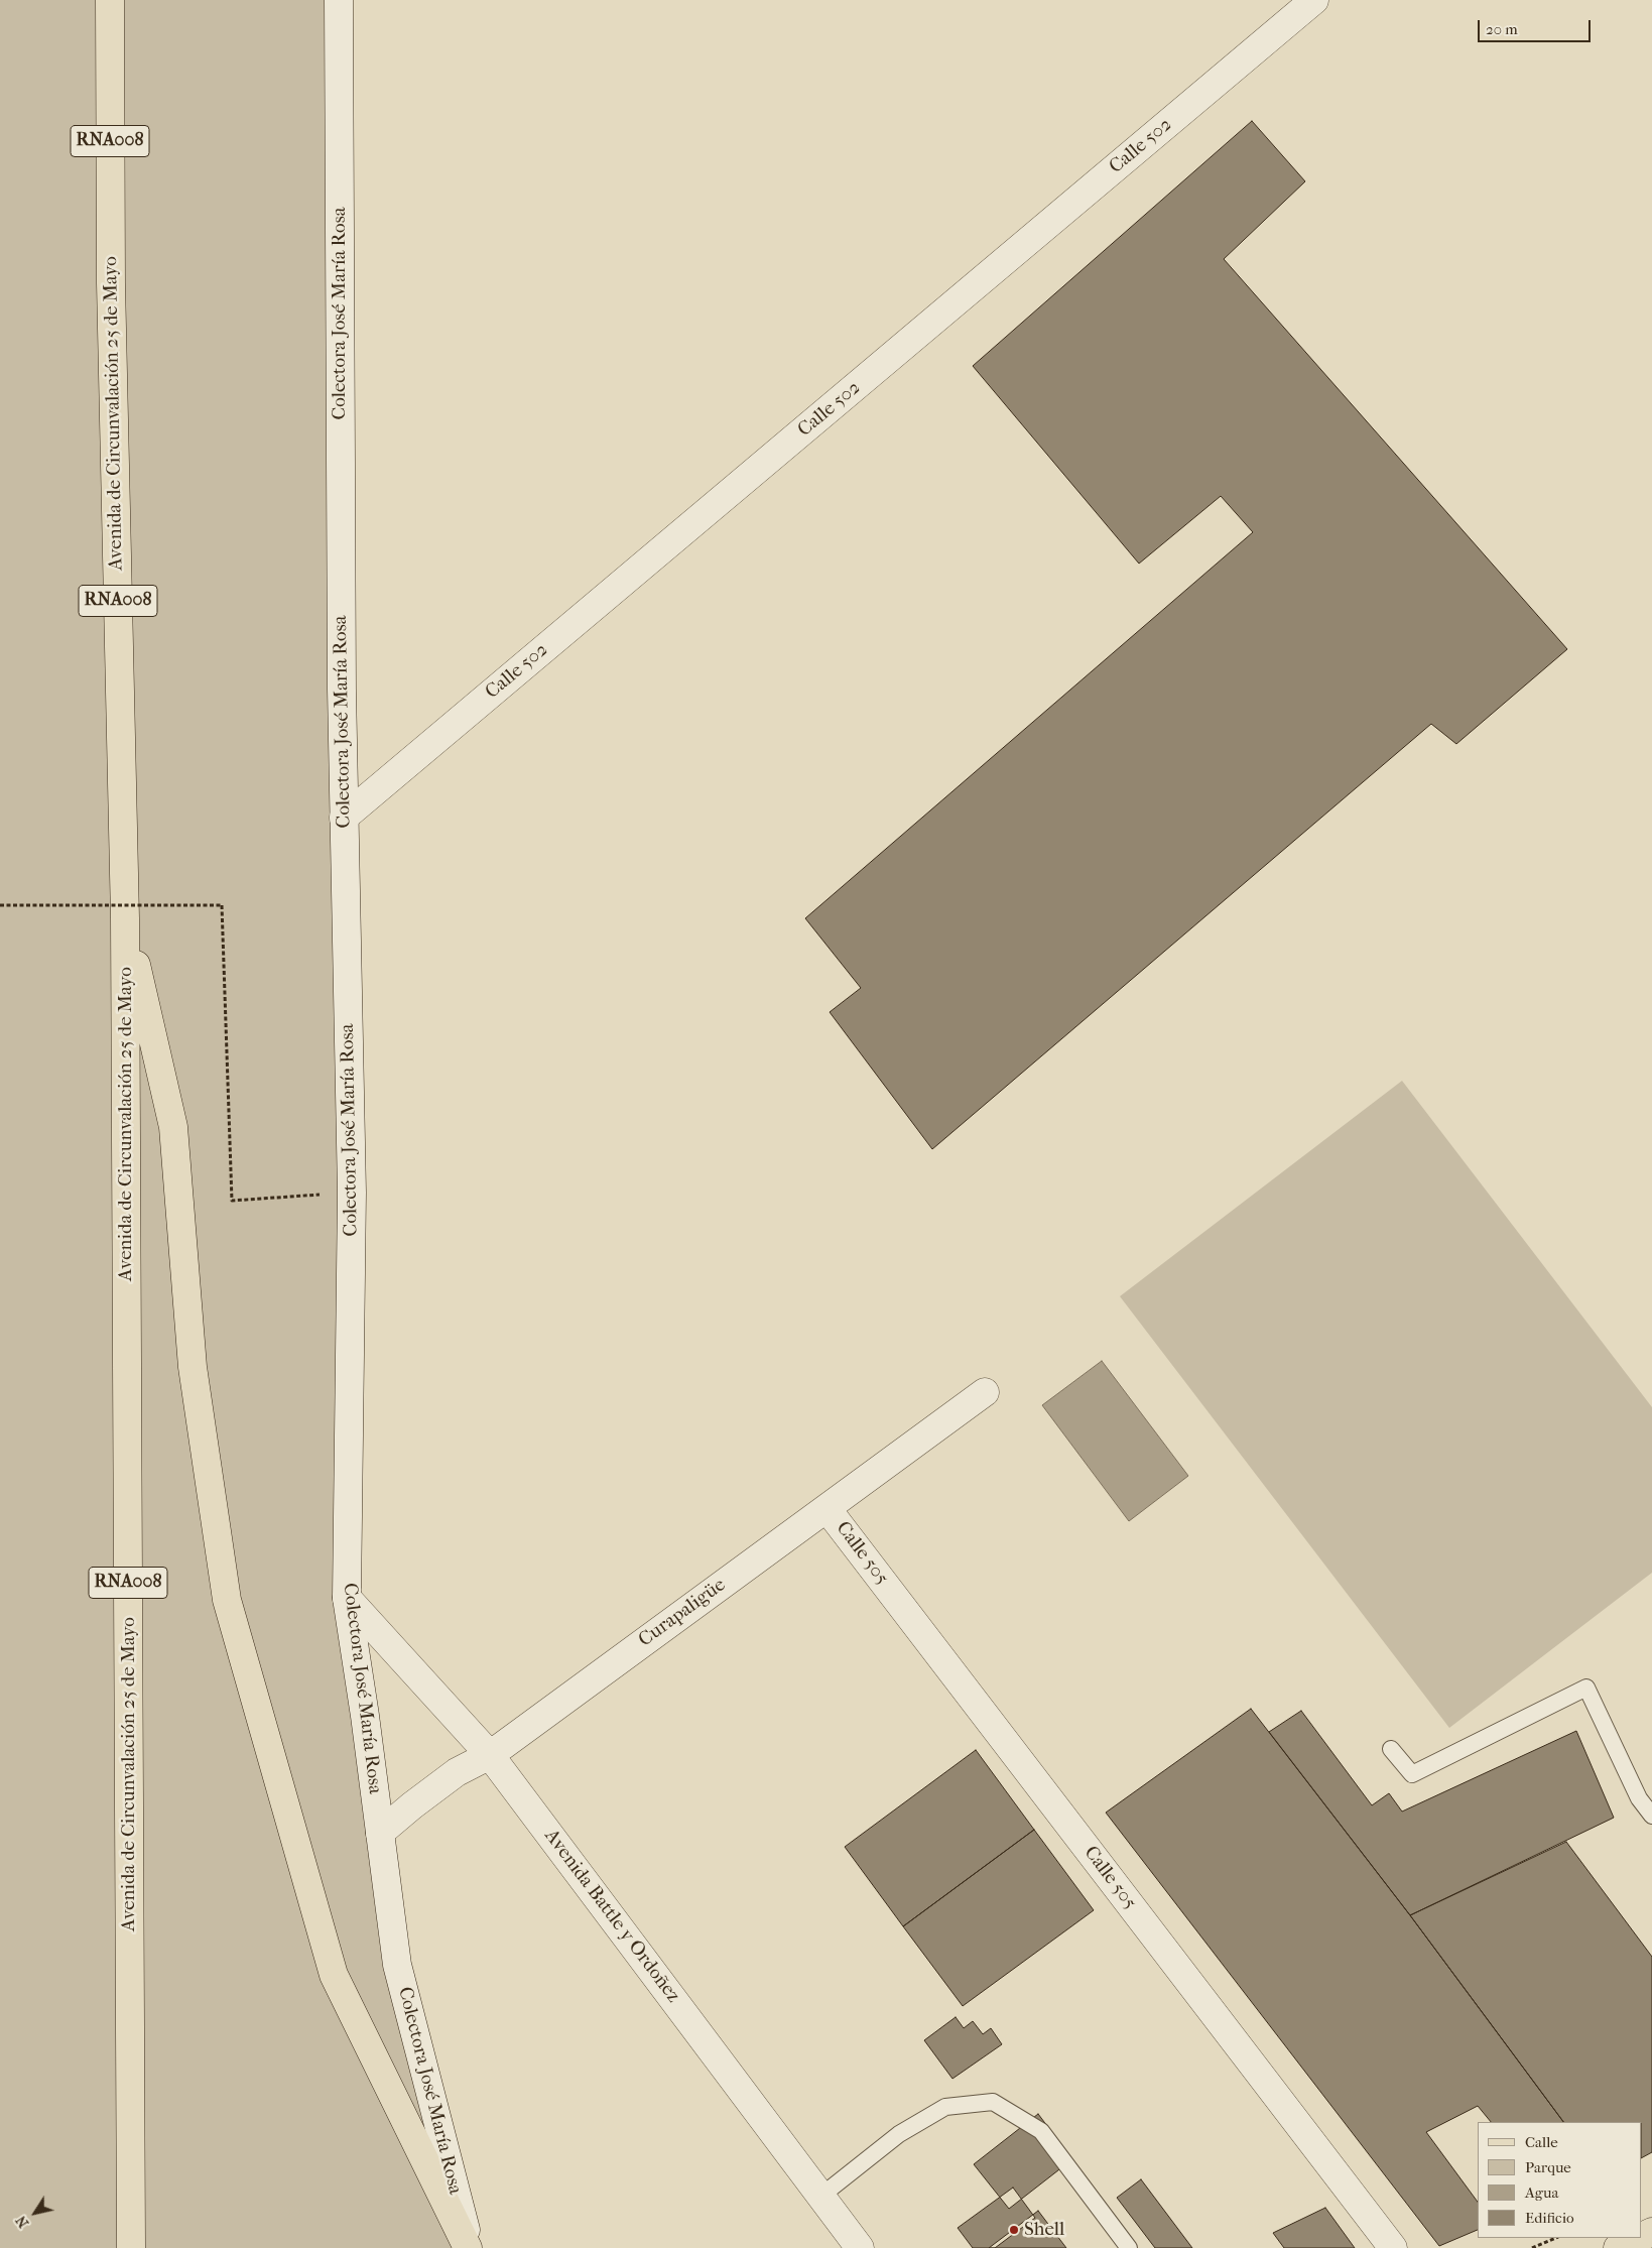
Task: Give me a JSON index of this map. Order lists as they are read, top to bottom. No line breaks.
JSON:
{"streets":{"main road":["RNA008","Avenida de Circunvalación 25 de Mayo"],"street":["Calle 502","Colectora José María Rosa","Calle 505","Curapaligüe","Avenida Battle y Ordoñez"]},"crossings":[["Calle 502","Colectora José María Rosa"],["Colectora José María Rosa","Curapaligüe"],["Colectora José María Rosa","Avenida Battle y Ordoñez"],["Calle 505","Curapaligüe"],["Curapaligüe","Avenida Battle y Ordoñez"]],"places":["Shell"],"legend":["Calle","Parque","Agua","Edificio"],"scale_bar":"20 m","north":"bottom left"}
